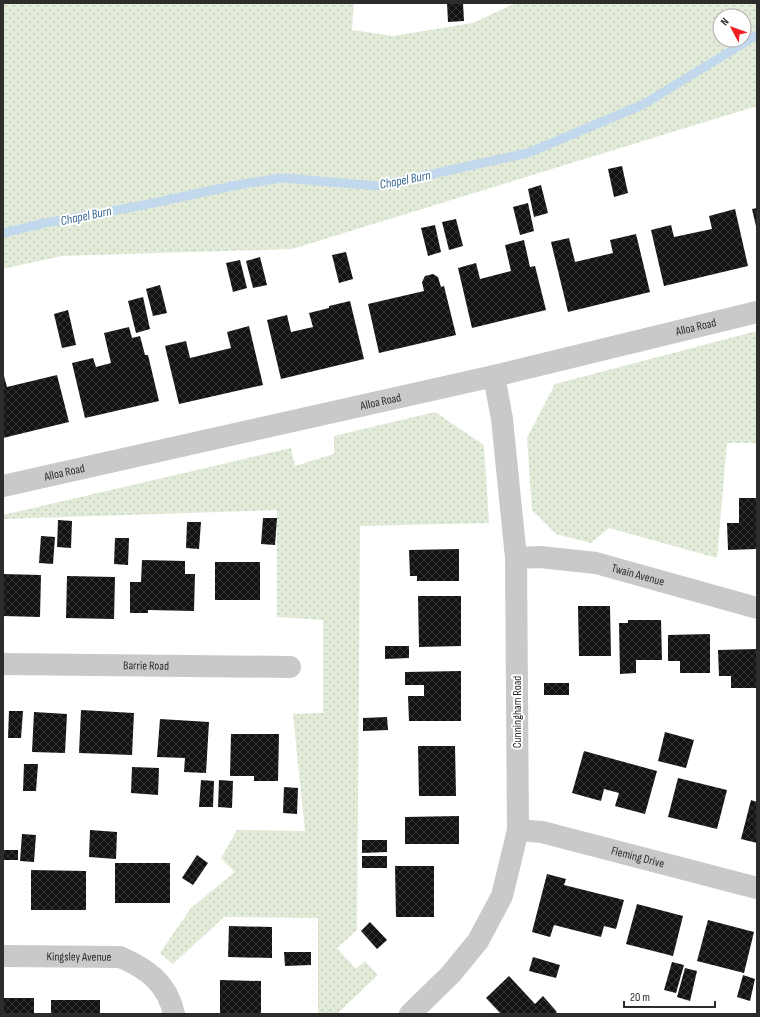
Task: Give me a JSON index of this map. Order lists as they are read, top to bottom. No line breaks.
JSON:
{"streets":{"street":["Alloa Road","Twain Avenue","Barrie Road","Cunningham Road","Fleming Drive","Kingsley Avenue"]},"crossings":[["Alloa Road","Cunningham Road"],["Twain Avenue","Cunningham Road"],["Cunningham Road","Fleming Drive"]],"water":["Chapel Burn"],"scale_bar":"20 m","north":"top left"}
